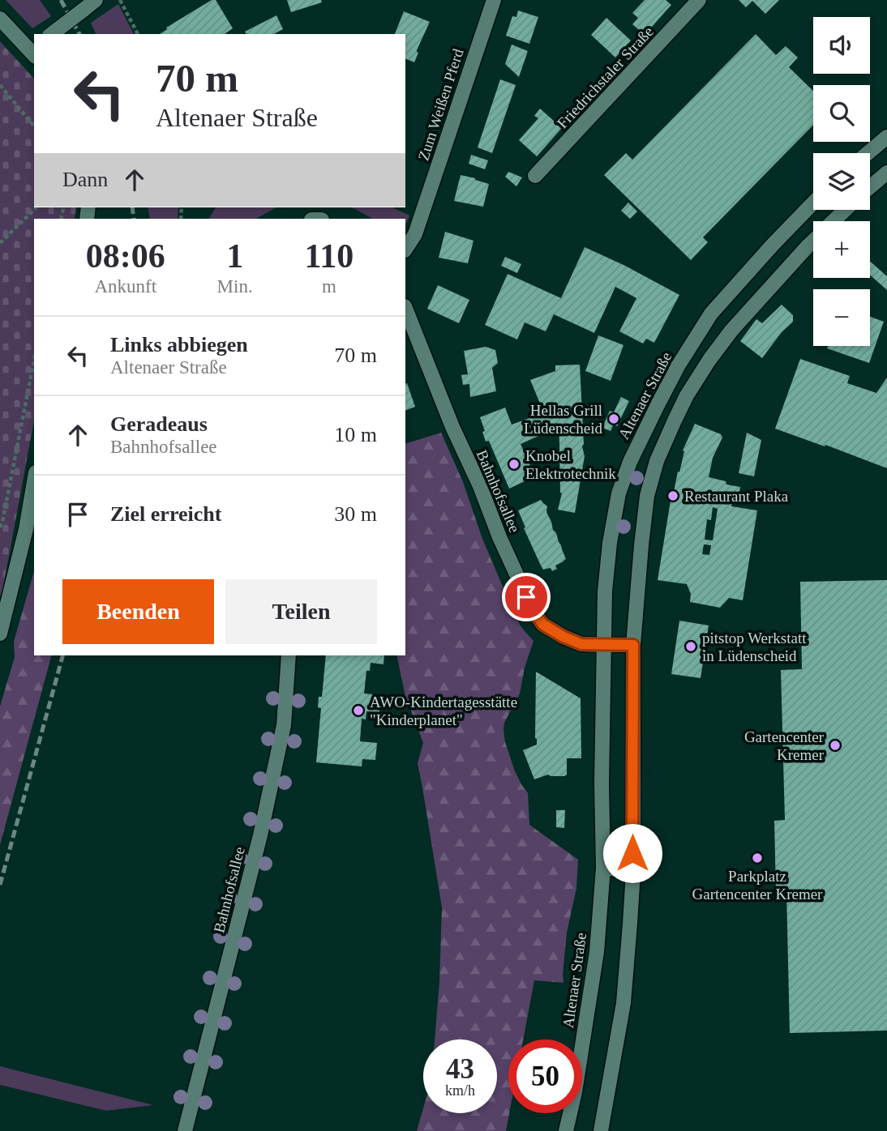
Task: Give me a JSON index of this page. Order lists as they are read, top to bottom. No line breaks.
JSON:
{"streets":{"main road":["Friedrichstaler Straße","Zum Weißen Pferd","Altenaer Straße","Bahnhofsallee"]},"crossings":[["Altenaer Straße","Bahnhofsallee"]],"places":["Hellas Grill Lüdenscheid","Knobel Elektrotechnik","Restaurant Plaka","pitstop Werkstatt in Lüdenscheid","AWO-Kindertagesstätte \"Kinderplanet\"","Gartencenter Kremer","Parkplatz Gartencenter Kremer"],"page":{"map_buttons":["+","−"],"turn":["70 m","Altenaer Straße"],"then":"Dann","eta":["08:06","Ankunft","1","Min.","110","m"],"list":[{"name":"Links abbiegen","note":"Altenaer Straße","value":"70 m"},{"name":"Geradeaus","note":"Bahnhofsallee","value":"10 m"},{"name":"Ziel erreicht","value":"30 m"}],"buttons":["Beenden","Teilen"],"speed":"43 km/h","limit":"50"}}
